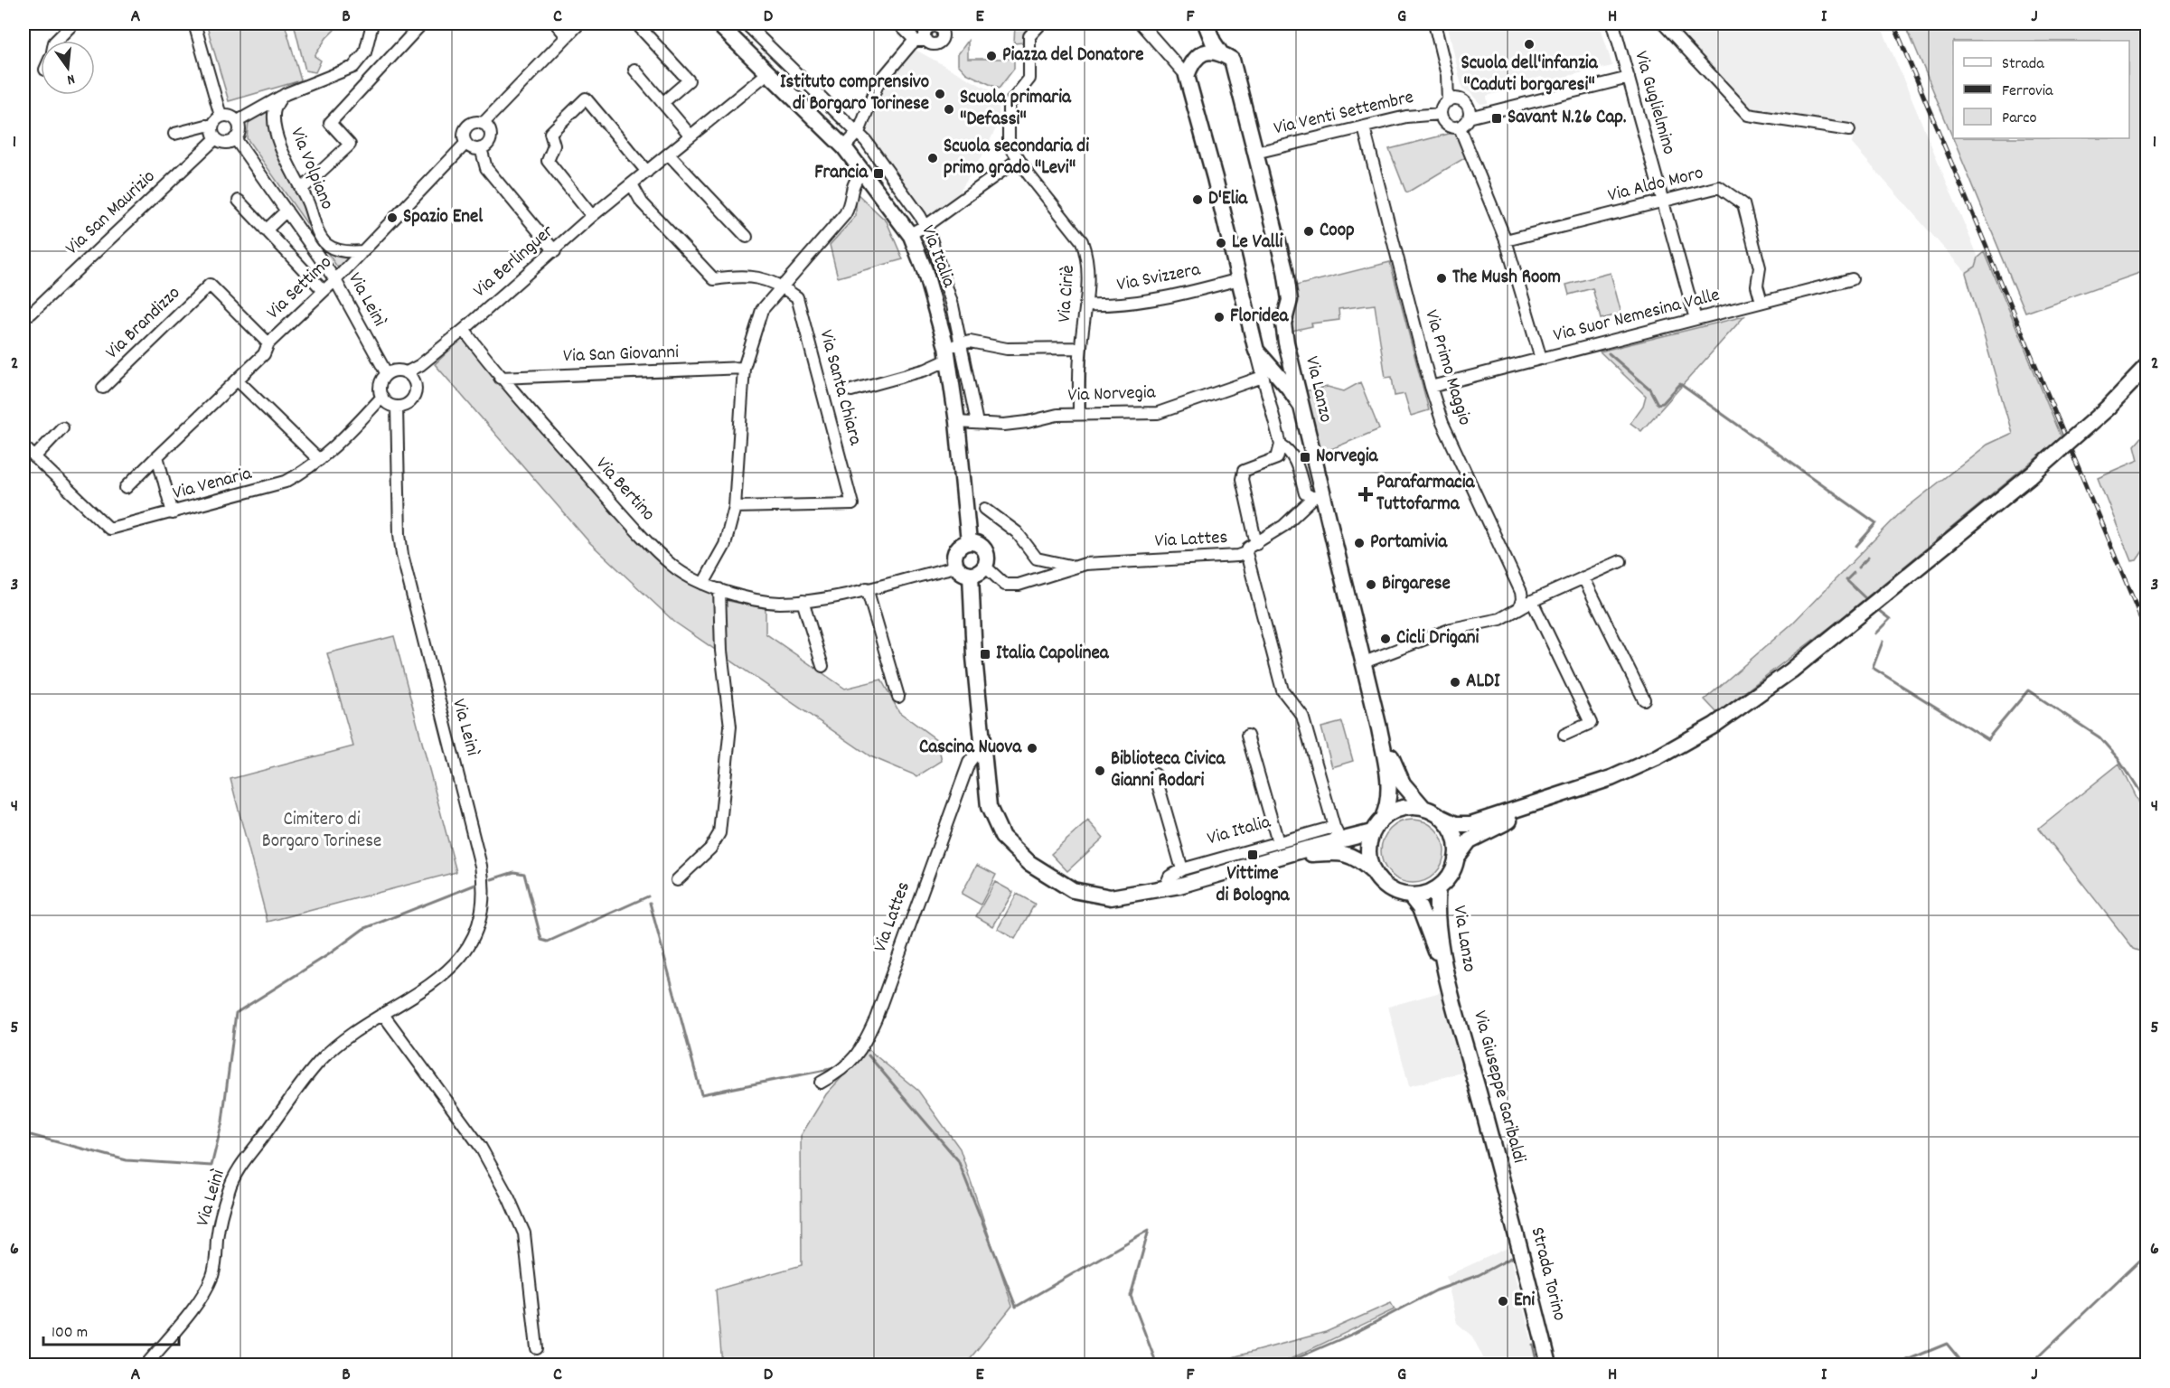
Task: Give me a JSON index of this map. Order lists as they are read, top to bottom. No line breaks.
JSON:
{"streets":{"street":["Via Guglielmino","Via Venti Settembre","Via Volpiano","Via Aldo Moro","Via San Maurizio","Via Italia","Via Berlinguer","Via Svizzera","Via Settimo","Via Ciriè","Via Leinì","Via Suor Nemesina Valle","Via Brandizzo","Via San Giovanni","Via Primo Maggio","Via Santa Chiara","Via Lanzo","Via Norvegia","Via Venaria","Via Bertino","Via Lattes","Via Giuseppe Garibaldi","Strada Torino"]},"crossings":[["Via Guglielmino","Via Aldo Moro"],["Via Guglielmino","Via Suor Nemesina Valle"],["Via Venti Settembre","Via Primo Maggio"],["Via Venti Settembre","Via Lanzo"],["Via Volpiano","Via Settimo"],["Via Aldo Moro","Via Suor Nemesina Valle"],["Via San Maurizio","Via Leinì"],["Via Italia","Via Berlinguer"],["Via Italia","Via Lanzo"],["Via Italia","Via Norvegia"],["Via Italia","Via Bertino"],["Via Italia","Via Lattes"],["Via Berlinguer","Via Leinì"],["Via Berlinguer","Via Venaria"],["Via Berlinguer","Via Bertino"],["Via Svizzera","Via Ciriè"],["Via Settimo","Via Leinì"],["Via Settimo","Via Brandizzo"],["Via Ciriè","Via Norvegia"],["Via Leinì","Via Venaria"],["Via Suor Nemesina Valle","Via Primo Maggio"],["Via San Giovanni","Via Bertino"],["Via Lanzo","Via Lattes"],["Via Lanzo","Via Giuseppe Garibaldi"],["Via Bertino","Via Lattes"],["Via Giuseppe Garibaldi","Strada Torino"]],"parks":["Cimitero di Borgaro Torinese"],"places":{"other":["Scuola dell'infanzia \"Caduti borgaresi\"","Piazza del Donatore","Istituto comprensivo di Borgaro Torinese","Scuola primaria \"Defassi\"","Scuola secondaria di primo grado \"Levi\"","D'Elia","Spazio Enel","Coop","Le Valli","The Mush Room","Floridea","Portamivia","Birgarese","Cicli Drigani","ALDI","Cascina Nuova","Biblioteca Civica Gianni Rodari","Eni"],"transit":["Savant N.26 Cap.","Francia","Norvegia","Italia Capolinea","Vittime di Bologna"],"health":["Parafarmacia Tuttofarma"]},"legend":["Strada","Ferrovia","Parco"],"scale_bar":"100 m","north":"bottom","grid":{"columns":["A","B","C","D","E","F","G","H","I","J"],"rows":["1","2","3","4","5","6"]}}
